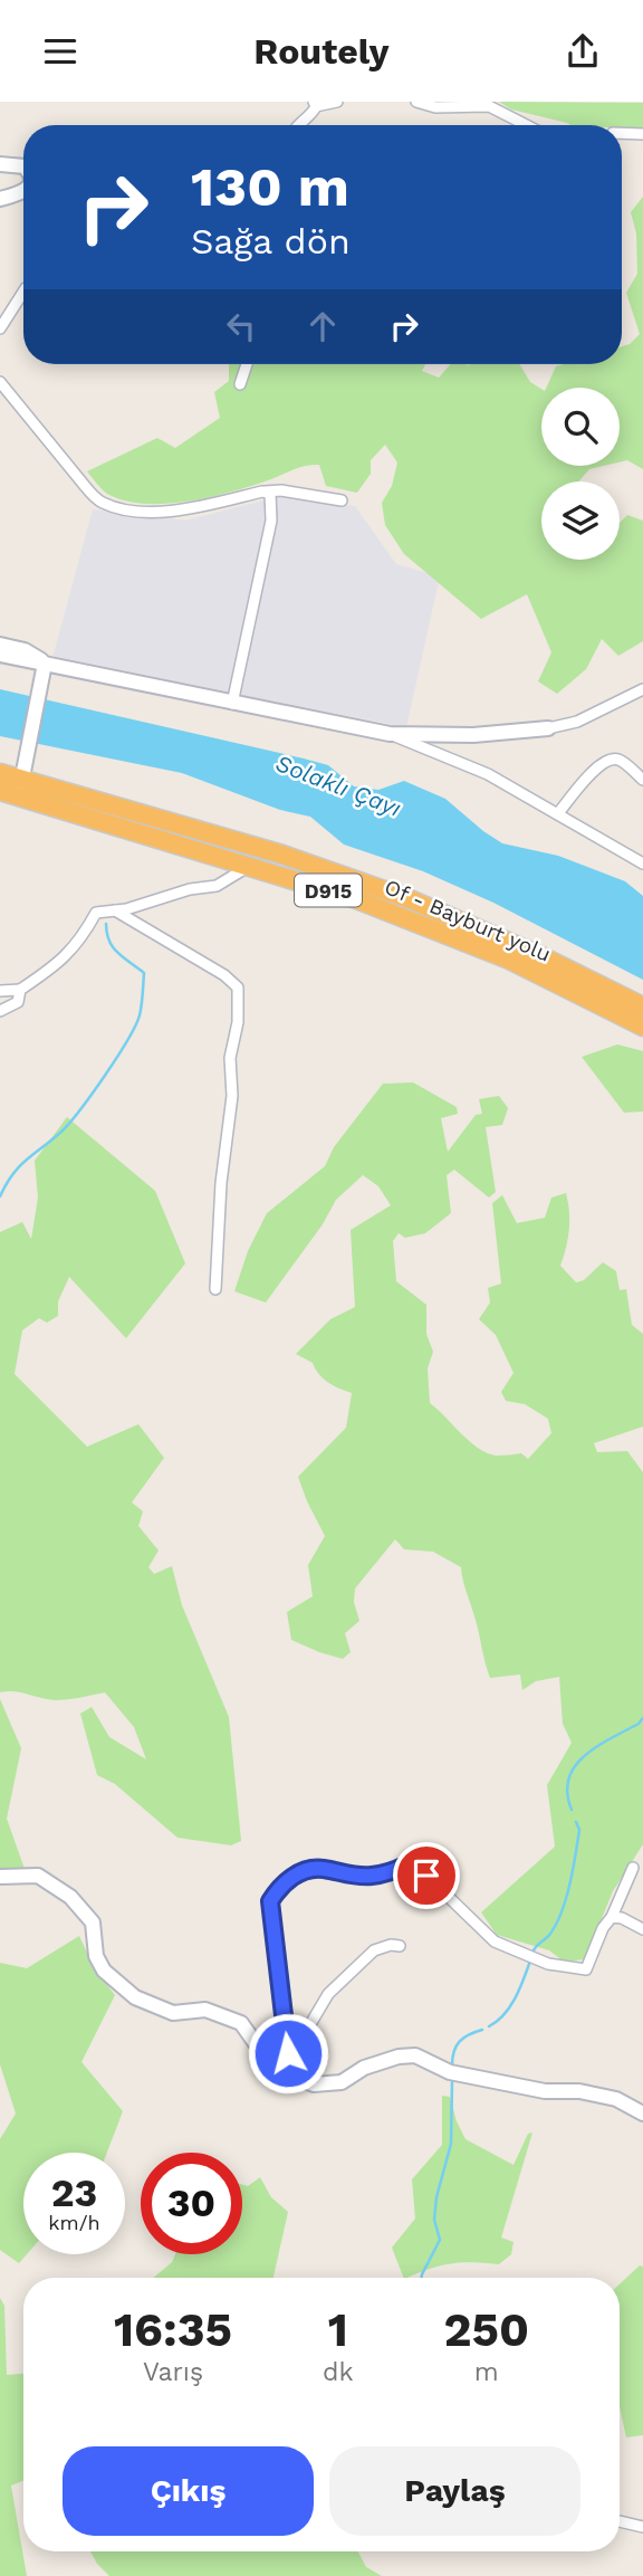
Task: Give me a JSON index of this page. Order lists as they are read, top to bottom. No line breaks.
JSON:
{"streets":{"highway":["D915","Of - Bayburt yolu"]},"water":["Solaklı Çayı"],"page":{"header":"Routely","turn":["130 m","Sağa dön"],"speed":"23 km/h","limit":"30","eta":["16:35","Varış","1","dk","250","m"],"buttons":["Çıkış","Paylaş"]}}
